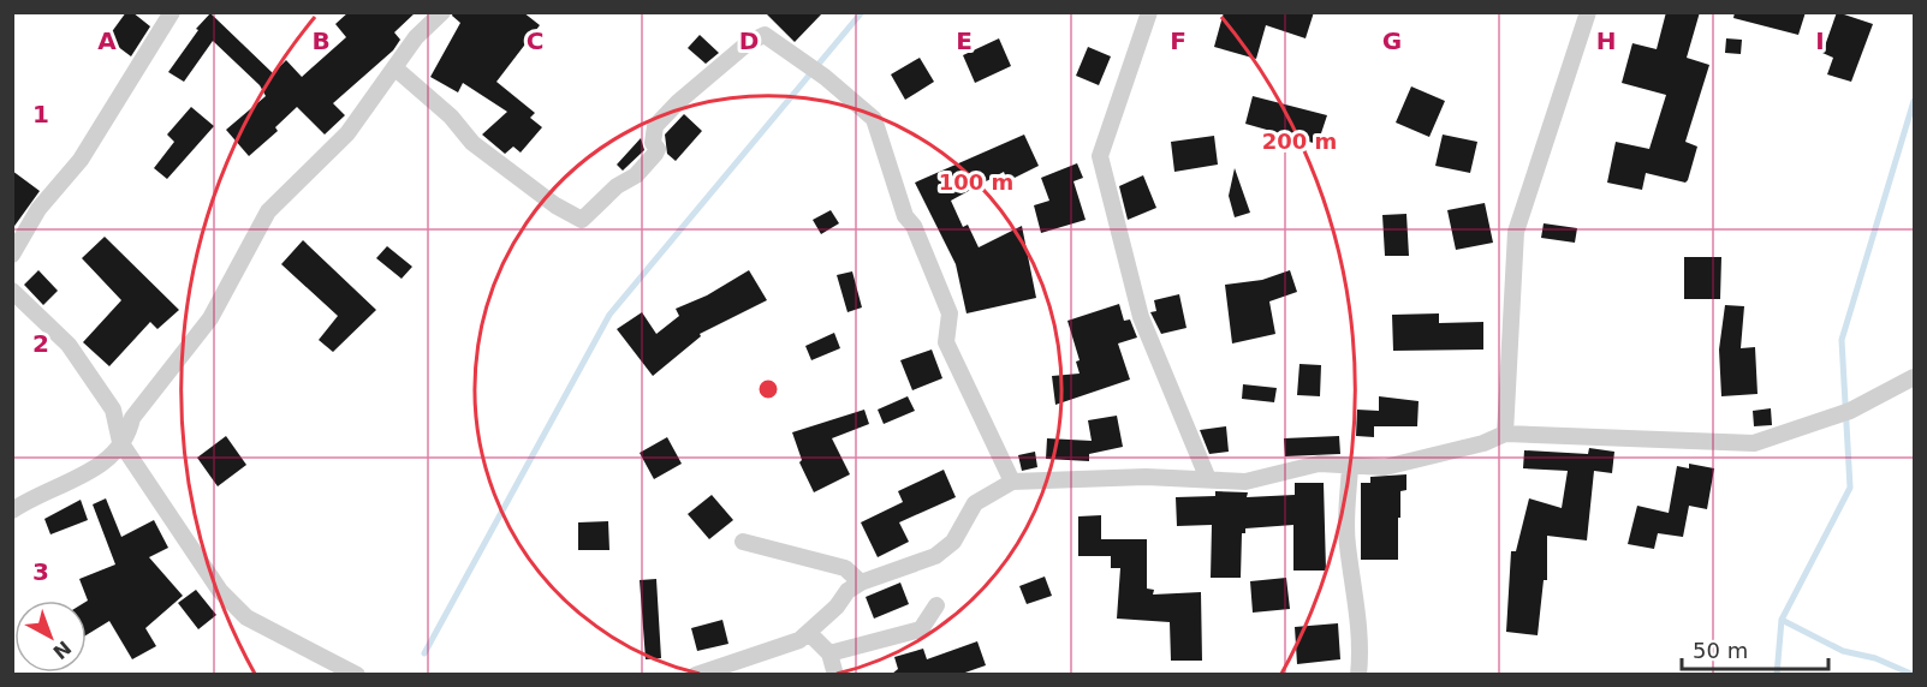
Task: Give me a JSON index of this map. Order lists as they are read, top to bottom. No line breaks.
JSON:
{"scale_bar":"50 m","north":"bottom right","grid":{"columns":["A","B","C","D","E","F","G","H","I"],"rows":["1","2","3"]},"rings":["200 m","100 m"]}
